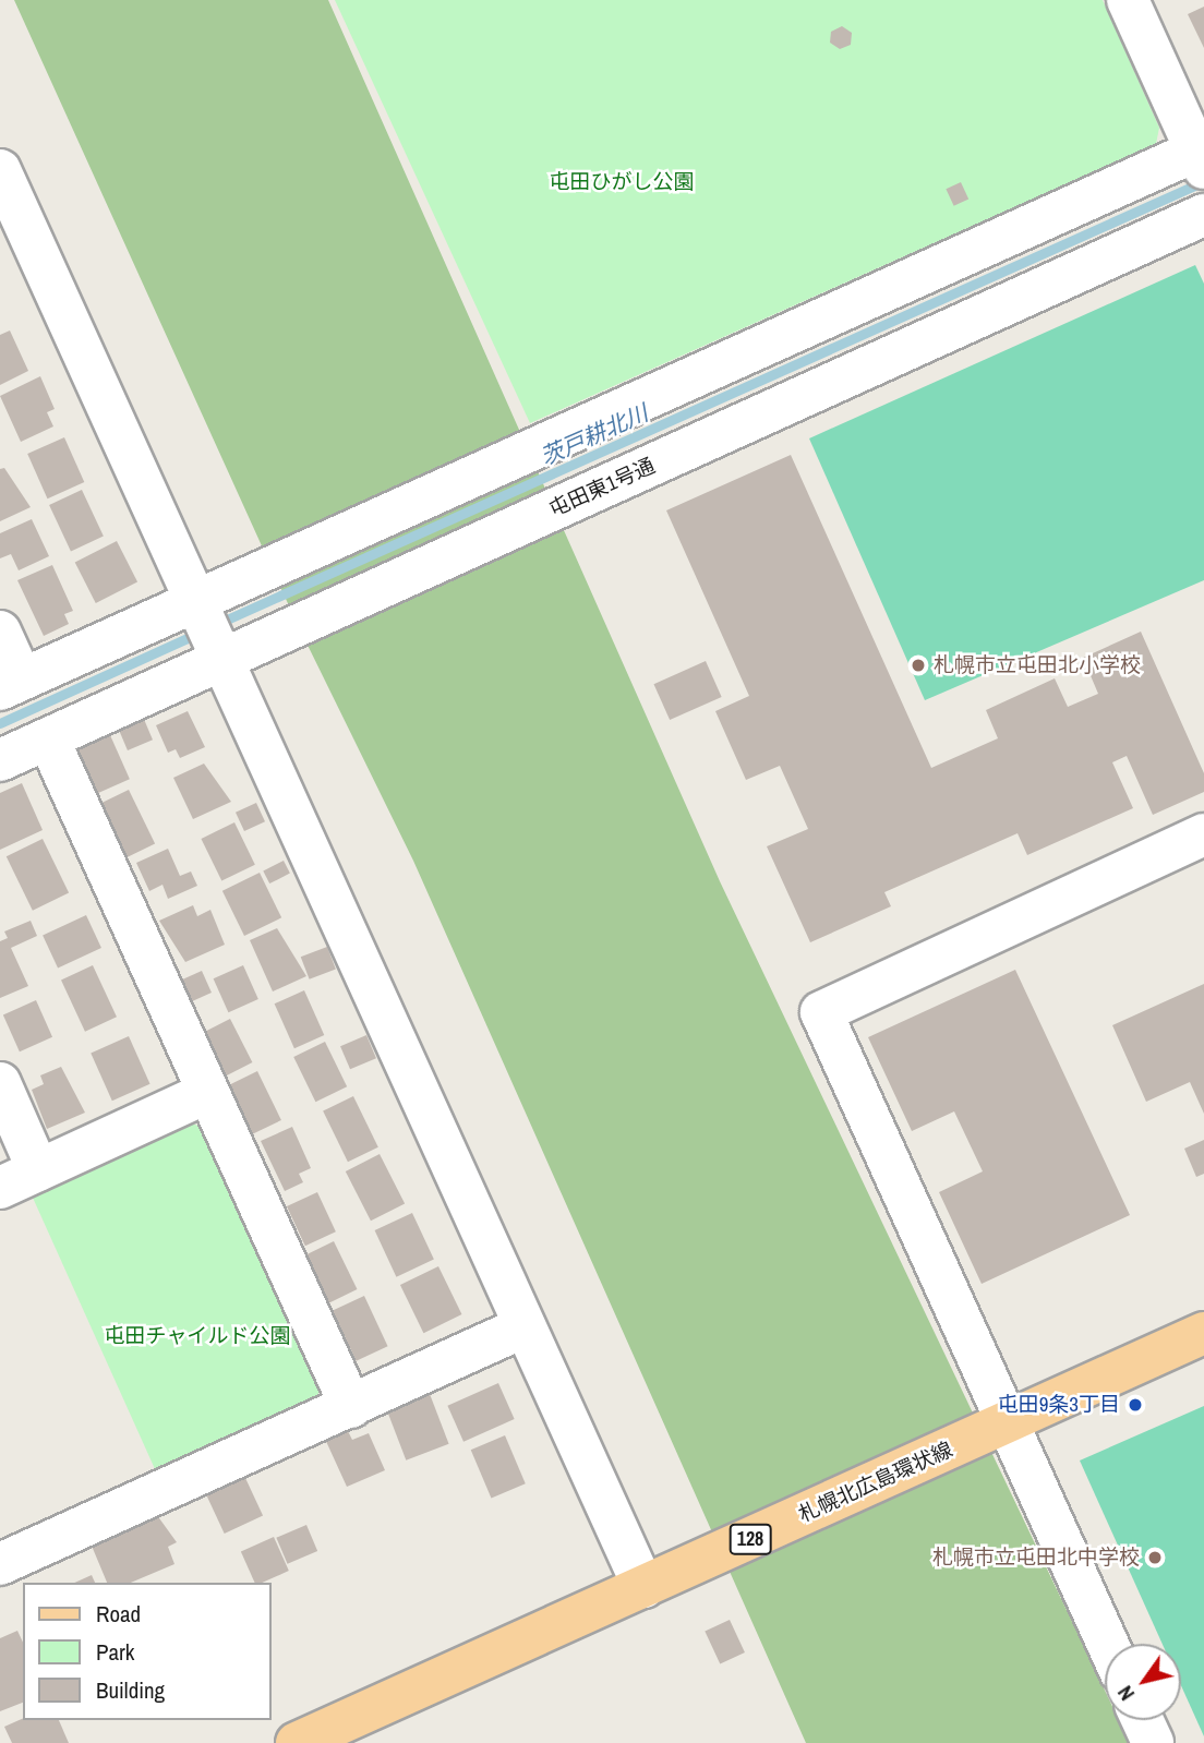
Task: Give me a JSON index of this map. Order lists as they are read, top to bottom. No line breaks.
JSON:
{"streets":{"main road":["札幌北広島環状線","128"],"street":["屯田東1号通"]},"water":["茨戸耕北川"],"parks":["屯田ひがし公園","屯田チャイルド公園"],"places":["札幌市立屯田北小学校","屯田9条3丁目","札幌市立屯田北中学校"],"legend":["Road","Park","Building"],"north":"bottom left"}
